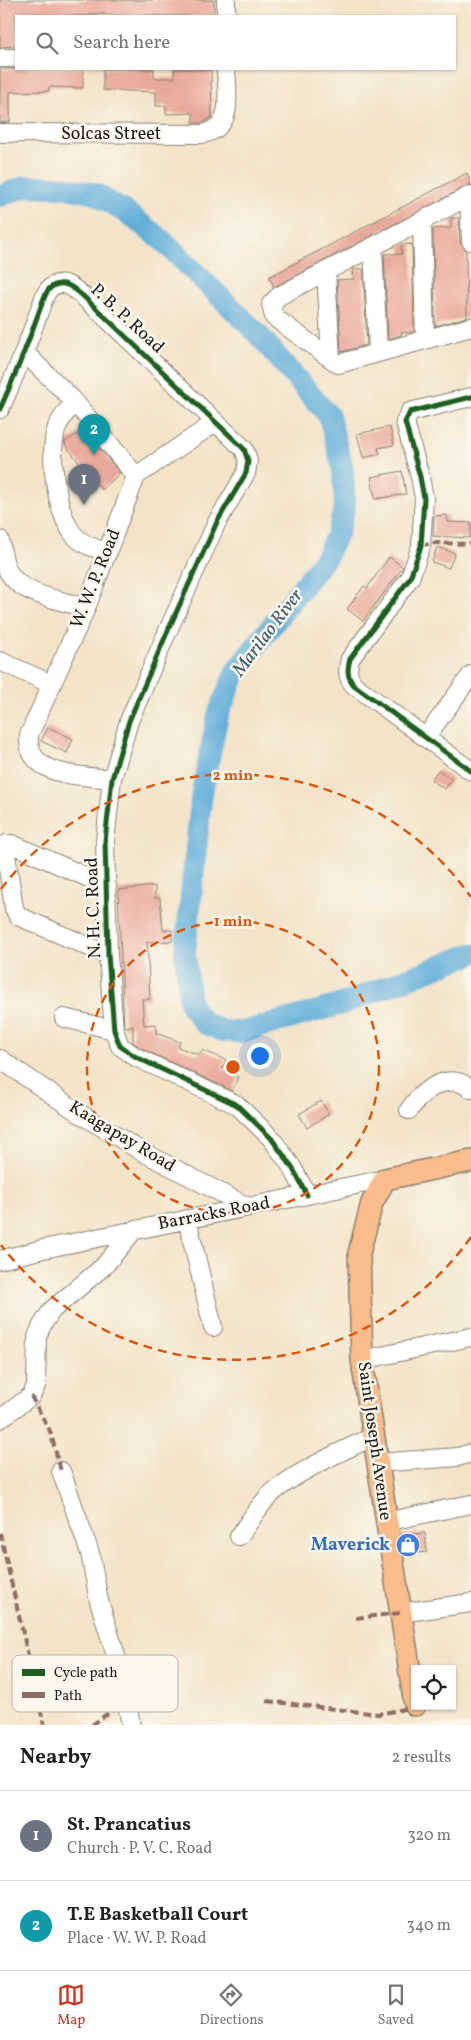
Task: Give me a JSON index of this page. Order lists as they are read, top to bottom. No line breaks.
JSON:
{"streets":{"main road":["Saint Joseph Avenue"],"street":["Solcas Street","P. B. P. Road","W. W. P. Road","N. H. C. Road","Kaagapay Road","Barracks Road"]},"crossings":[["P. B. P. Road","N. H. C. Road"],["W. W. P. Road","N. H. C. Road"],["N. H. C. Road","Barracks Road"],["Kaagapay Road","Barracks Road"],["Barracks Road","Saint Joseph Avenue"]],"water":["Marilao River"],"places":{"shop":["Maverick"]},"legend":["Cycle path","Path"],"page":{"search":"Search here","pins":["2","1"],"heading":["Nearby","2 results"],"list":[{"mark":"1","name":"St. Prancatius","note":"Church · P. V. C. Road","value":"320 m"},{"mark":"2","name":"T.E Basketball Court","note":"Place · W. W. P. Road","value":"340 m"}],"nav":["Map","Directions","Saved"]},"rings":["2 min","1 min"]}
